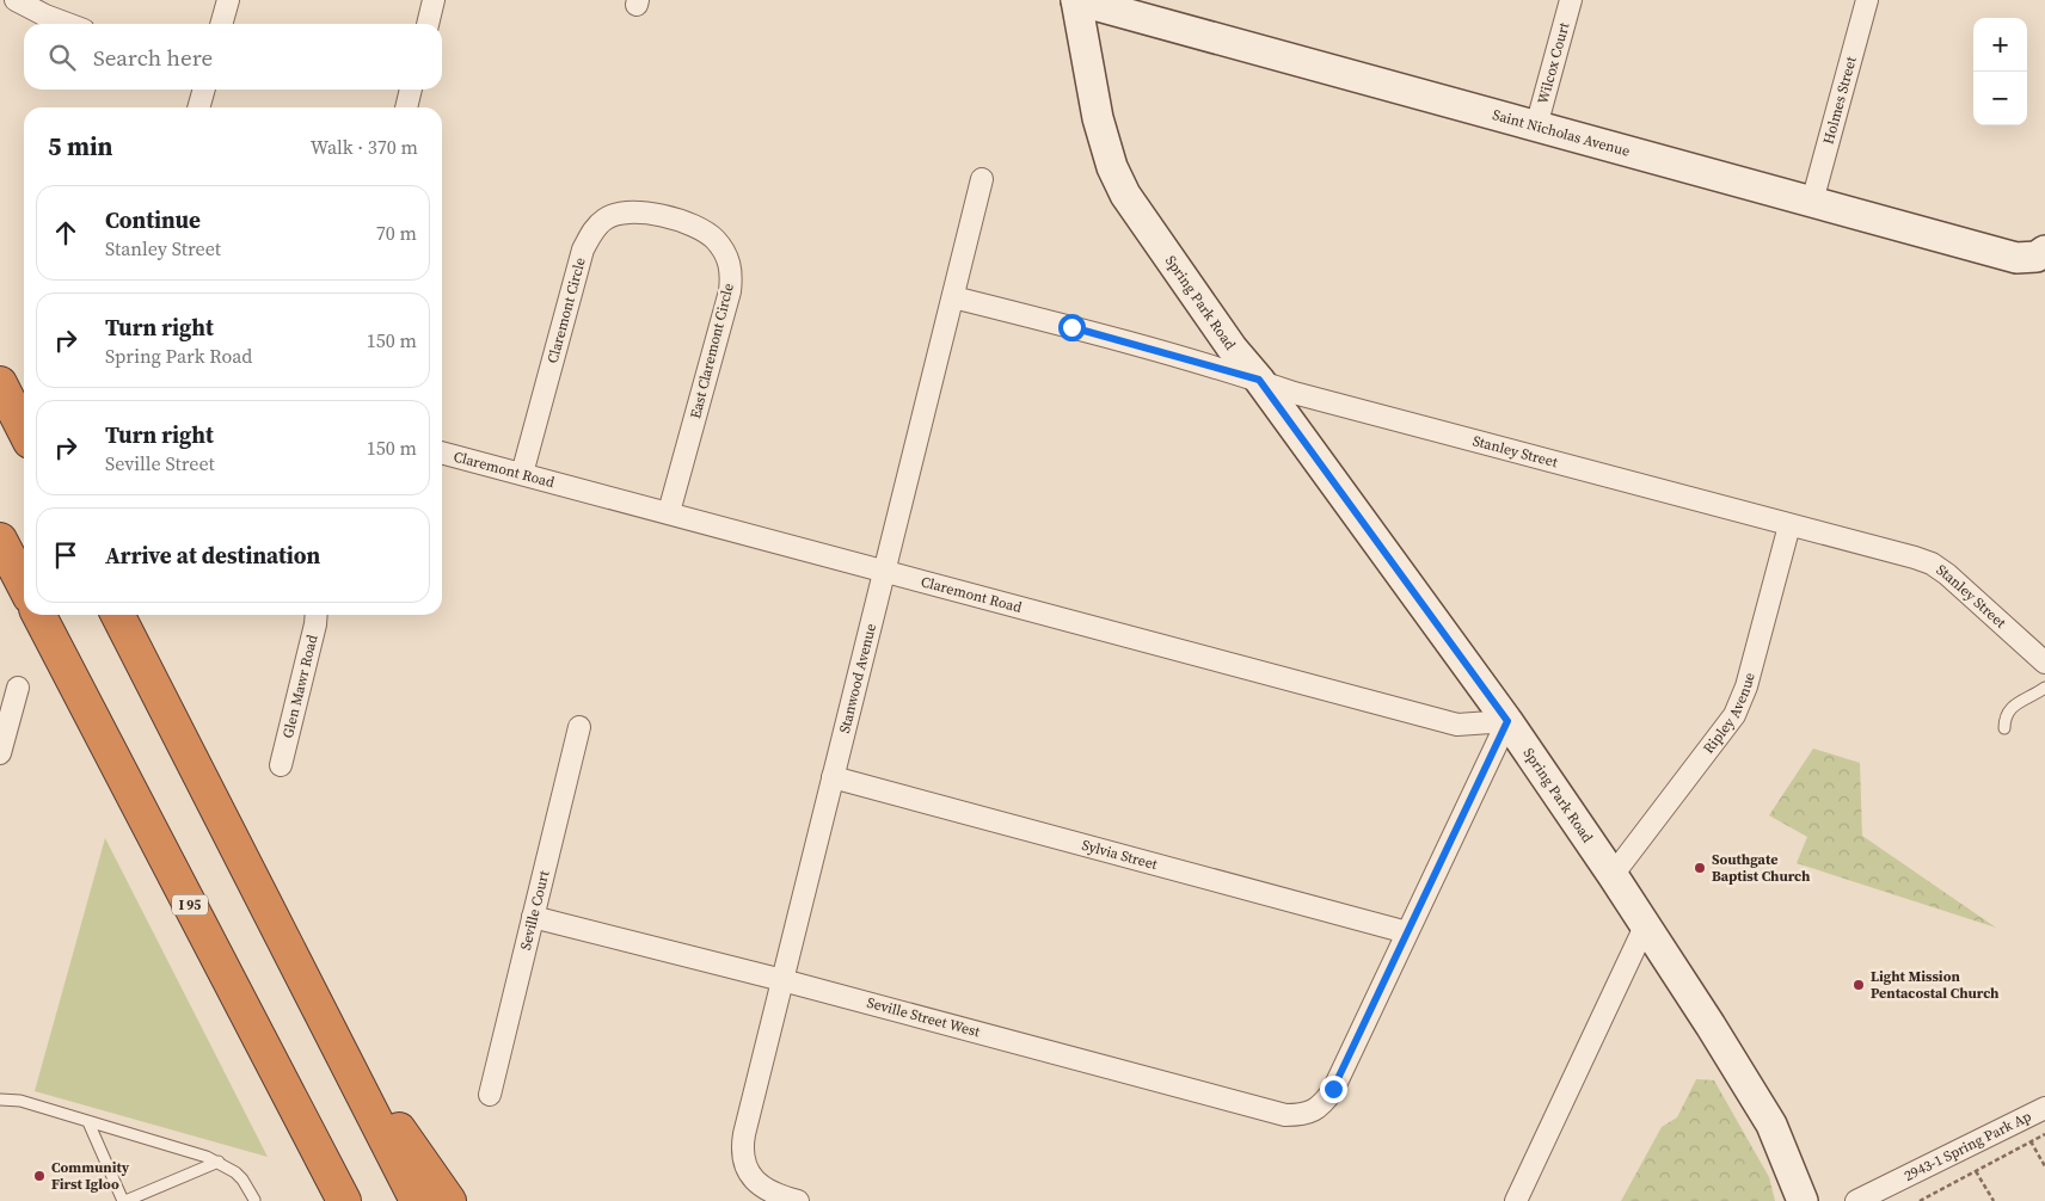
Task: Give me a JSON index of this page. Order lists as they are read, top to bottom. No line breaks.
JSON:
{"streets":{"highway":["I 95"],"main road":["Saint Nicholas Avenue","Spring Park Road"],"street":["Wilcox Court","Holmes Street","Claremont Circle","East Claremont Circle","Stanley Street","Claremont Road","Stanwood Avenue","Glen Mawr Road","Ripley Avenue","Sylvia Street","Seville Court","Seville Street West","2943-1 Spring Park Ap"]},"crossings":[["Wilcox Court","Saint Nicholas Avenue"],["Holmes Street","Saint Nicholas Avenue"],["Saint Nicholas Avenue","Spring Park Road"],["Spring Park Road","Stanley Street"],["Spring Park Road","Claremont Road"],["Spring Park Road","Ripley Avenue"],["Claremont Circle","East Claremont Circle"],["Claremont Circle","Claremont Road"],["East Claremont Circle","Claremont Road"],["Stanley Street","Stanwood Avenue"],["Stanley Street","Ripley Avenue"],["Claremont Road","Stanwood Avenue"],["Stanwood Avenue","Sylvia Street"],["Stanwood Avenue","Seville Street West"],["Sylvia Street","Seville Street West"],["Seville Court","Seville Street West"]],"places":["Southgate Baptist Church","Light Mission Pentacostal Church","Community First Igloo"],"page":{"map_buttons":["+","−"],"search":"Search here","heading":["5 min","Walk · 370 m"],"list":[["Continue","Stanley Street","70 m"],["Turn right","Spring Park Road","150 m"],["Turn right","Seville Street","150 m"],"Arrive at destination"]}}
